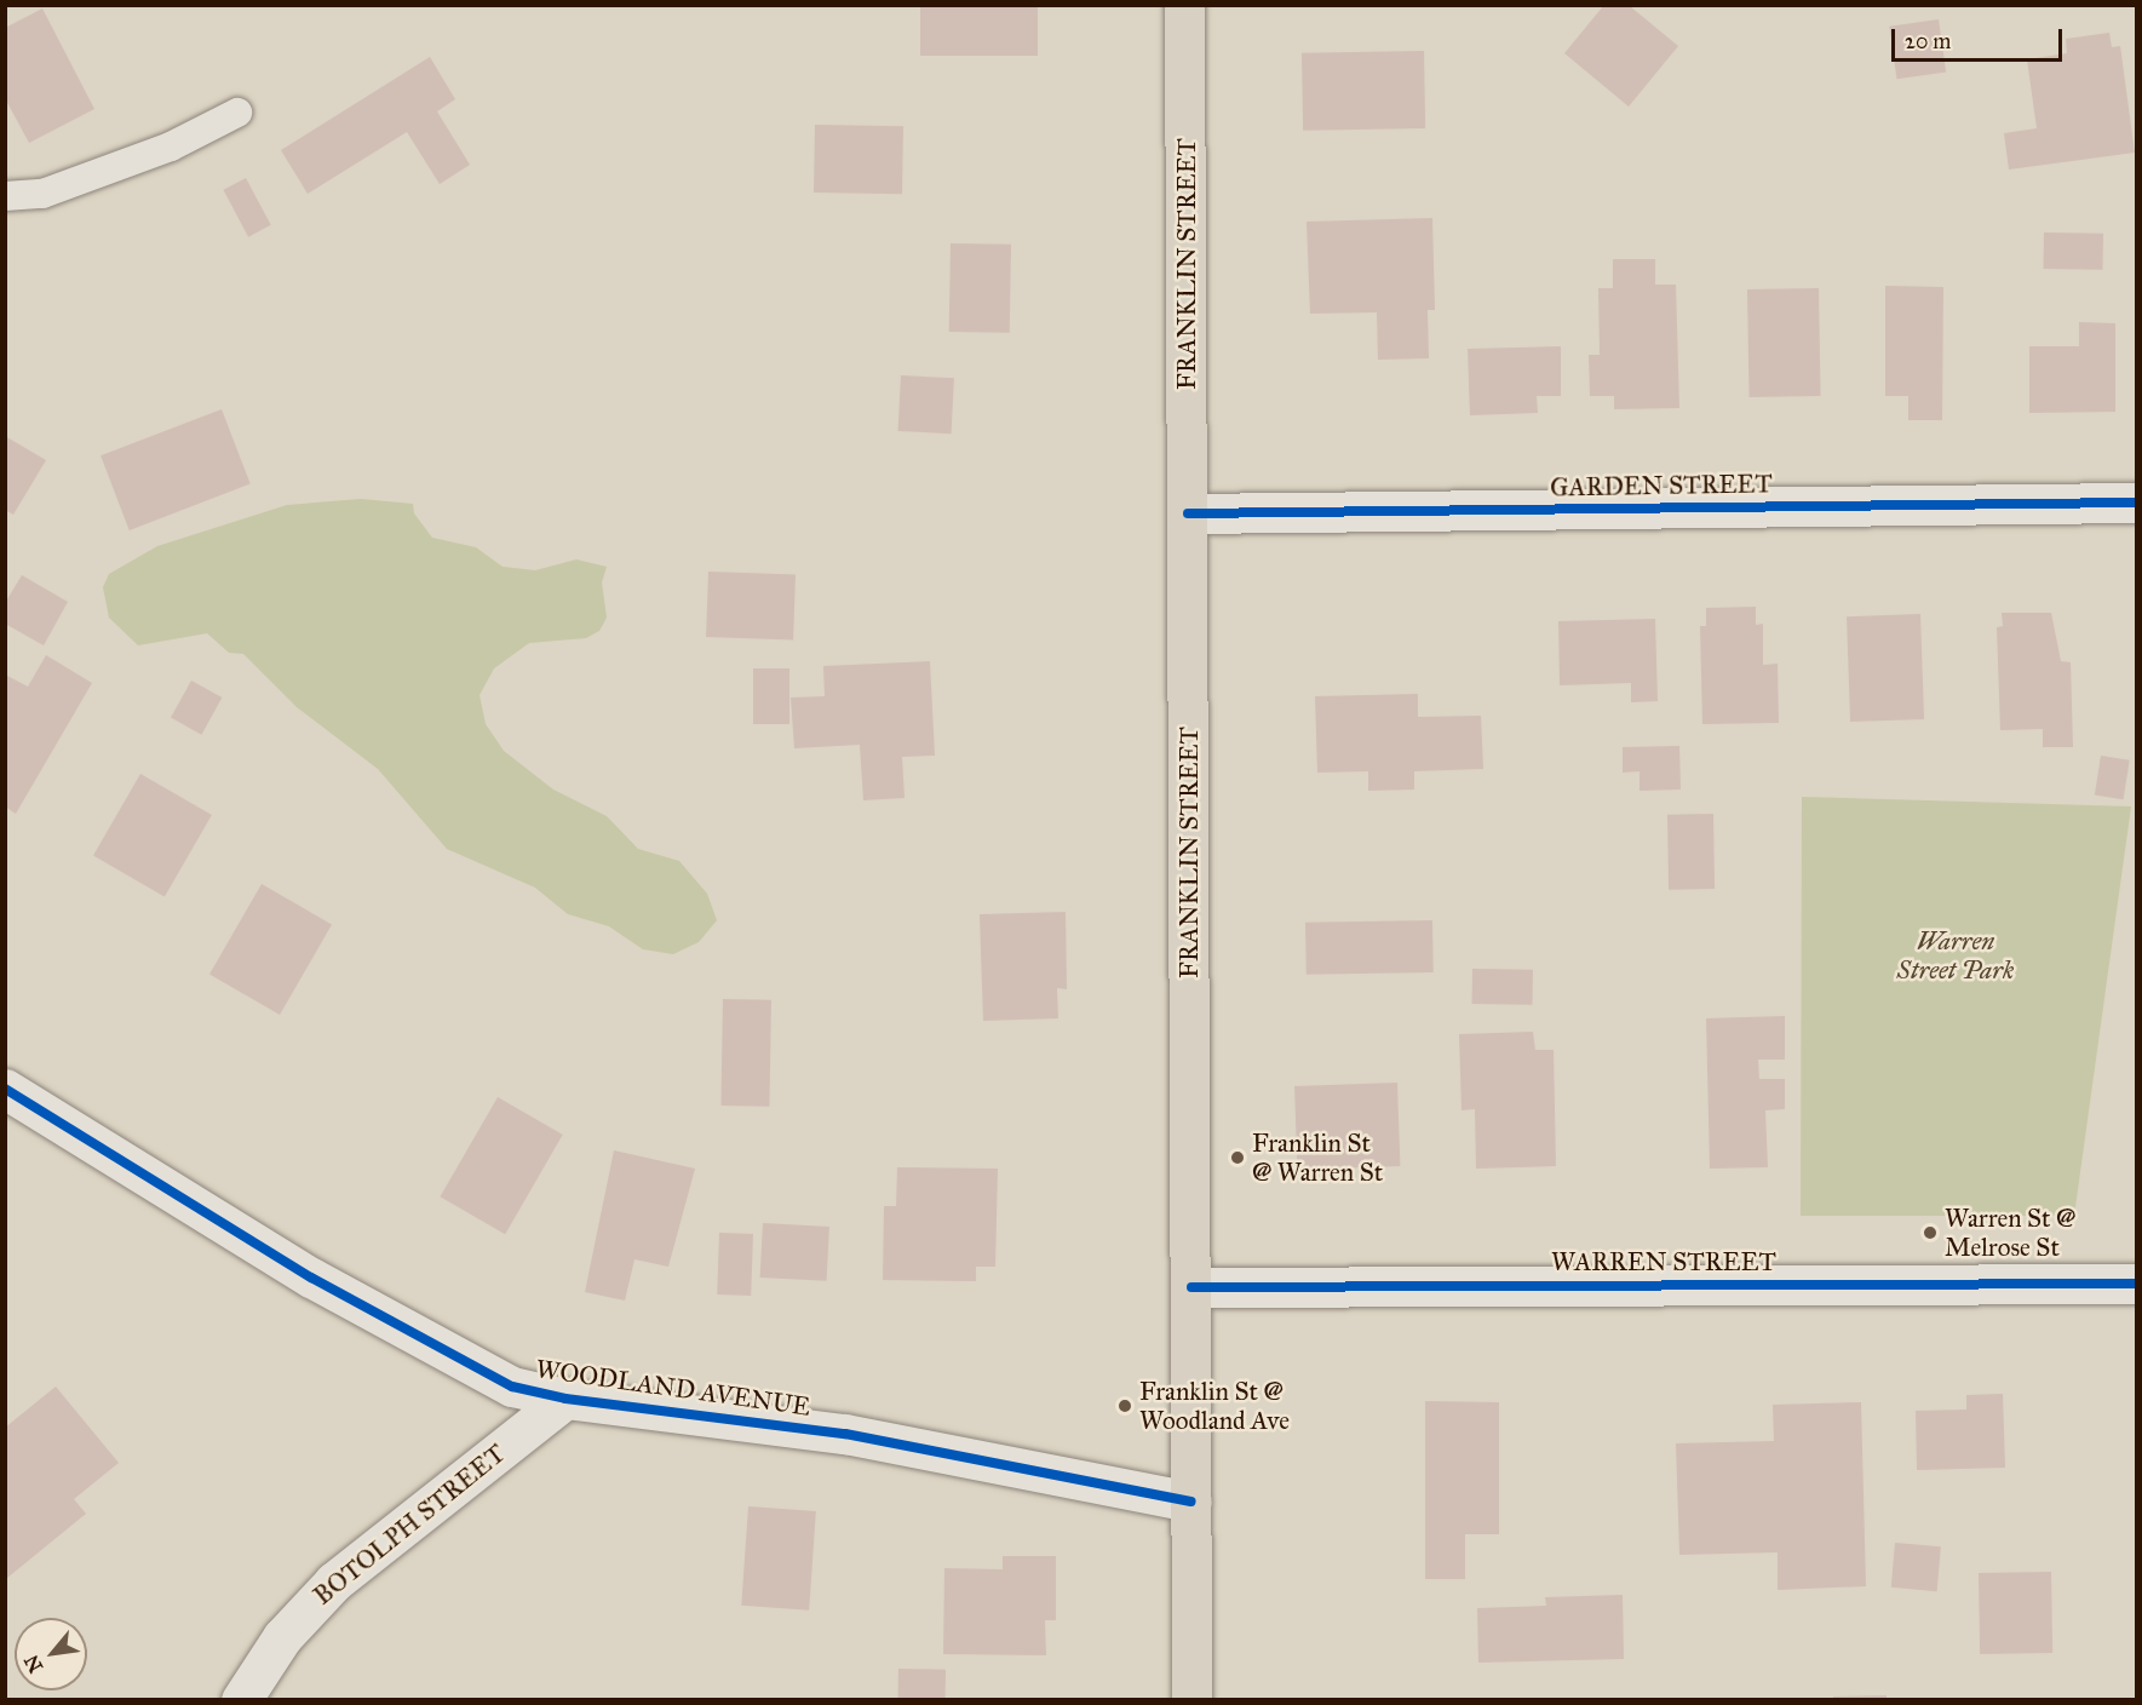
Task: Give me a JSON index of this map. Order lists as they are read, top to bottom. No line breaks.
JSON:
{"streets":{"main road":["FRANKLIN STREET"],"street":["GARDEN STREET","WARREN STREET","WOODLAND AVENUE","BOTOLPH STREET"]},"crossings":[["FRANKLIN STREET","GARDEN STREET"],["FRANKLIN STREET","WARREN STREET"],["FRANKLIN STREET","WOODLAND AVENUE"],["WOODLAND AVENUE","BOTOLPH STREET"]],"parks":["Warren Street Park"],"places":["Franklin St @ Warren St","Warren St @ Melrose St","Franklin St @ Woodland Ave"],"scale_bar":"20 m","north":"bottom left"}
